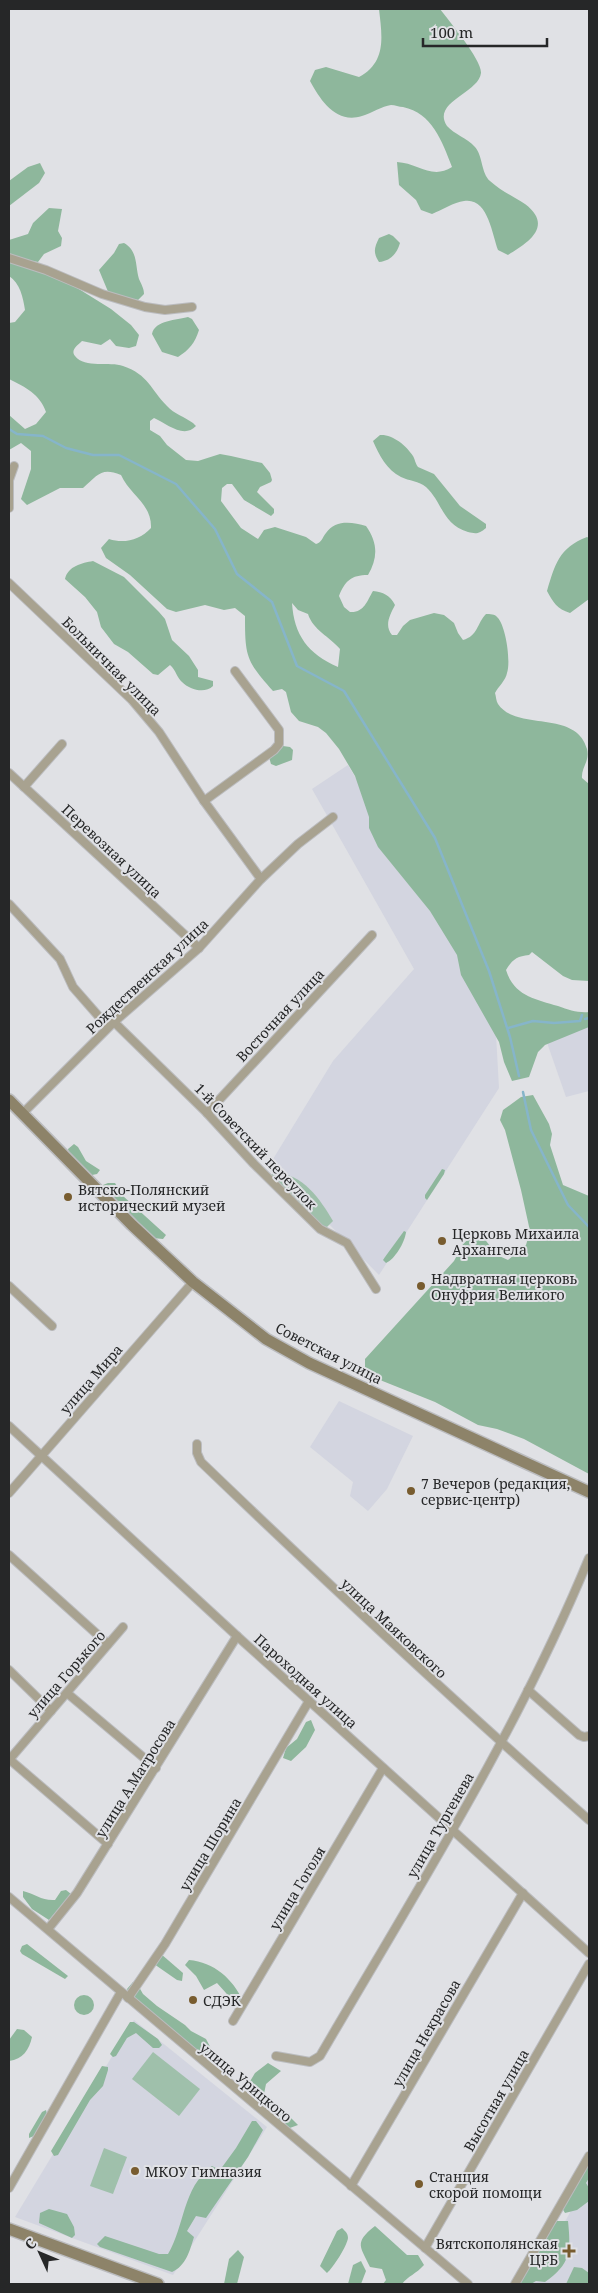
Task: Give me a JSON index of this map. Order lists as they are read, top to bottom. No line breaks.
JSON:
{"streets":{"street":["Больничная улица","Перевозная улица","Рождественская улица","Восточная улица","1-й Советский переулок","Советская улица","улица Мира","улица Маяковского","улица Горького","Пароходная улица","улица А.Матросова","улица Тургенева","улица Шорина","улица Гоголя","улица Некрасова","улица Урицкого","Высотная улица"]},"crossings":[["Больничная улица","Рождественская улица"],["Перевозная улица","Рождественская улица"],["Рождественская улица","1-й Советский переулок"],["Рождественская улица","Советская улица"],["Восточная улица","1-й Советский переулок"],["Советская улица","улица Мира"],["улица Мира","Пароходная улица"],["улица Маяковского","улица Тургенева"],["Пароходная улица","улица А.Матросова"],["Пароходная улица","улица Тургенева"],["Пароходная улица","улица Шорина"],["Пароходная улица","улица Гоголя"],["Пароходная улица","улица Некрасова"],["улица А.Матросова","улица Урицкого"],["улица Шорина","улица Урицкого"],["улица Некрасова","улица Урицкого"],["улица Урицкого","Высотная улица"]],"places":{"other":["Вятско-Полянский исторический музей","Церковь Михаила Архангела","Надвратная церковь Онуфрия Великого","7 Вечеров (редакция, сервис-центр)","СДЭК","МКОУ Гимназия","Станция скорой помощи"],"health":["Вятскополянская ЦРБ"]},"scale_bar":"100 m","north":"top left"}
